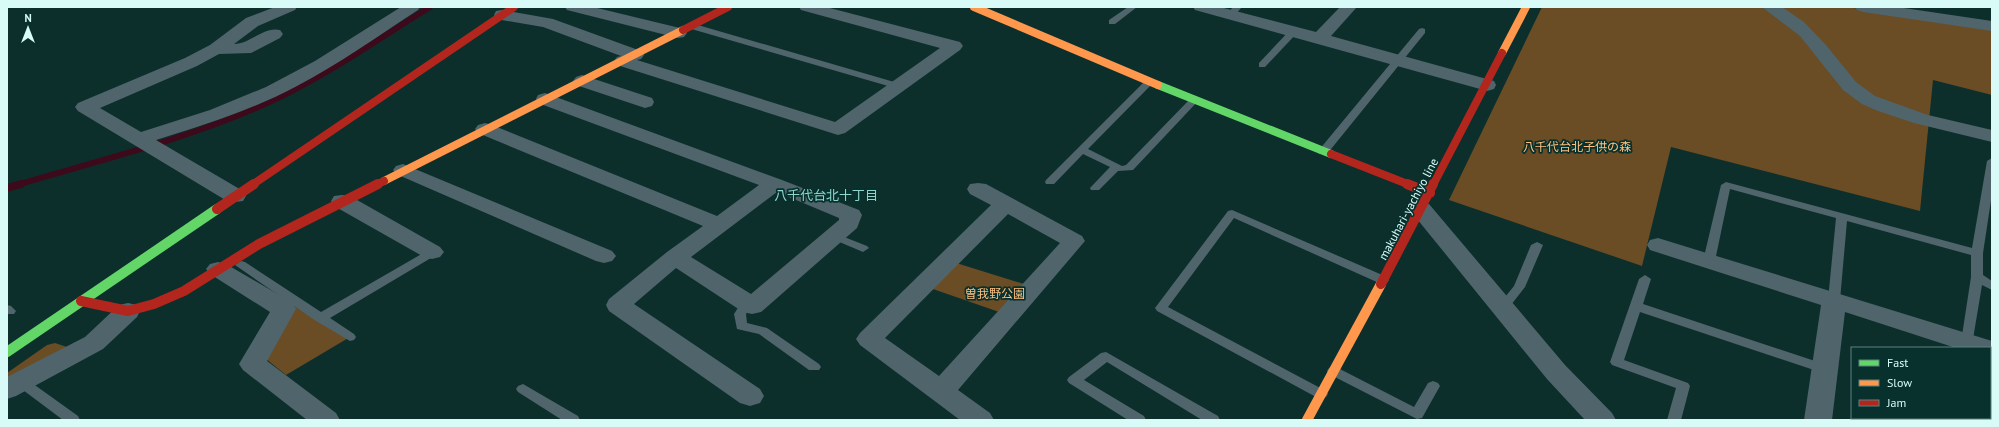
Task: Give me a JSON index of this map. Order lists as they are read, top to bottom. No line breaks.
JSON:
{"streets":{"street":["makuhari-yachiyo line"]},"districts":["八千代台北十丁目"],"parks":["八千代台北子供の森","曽我野公園"],"legend":["Fast","Slow","Jam"],"north":"top"}
